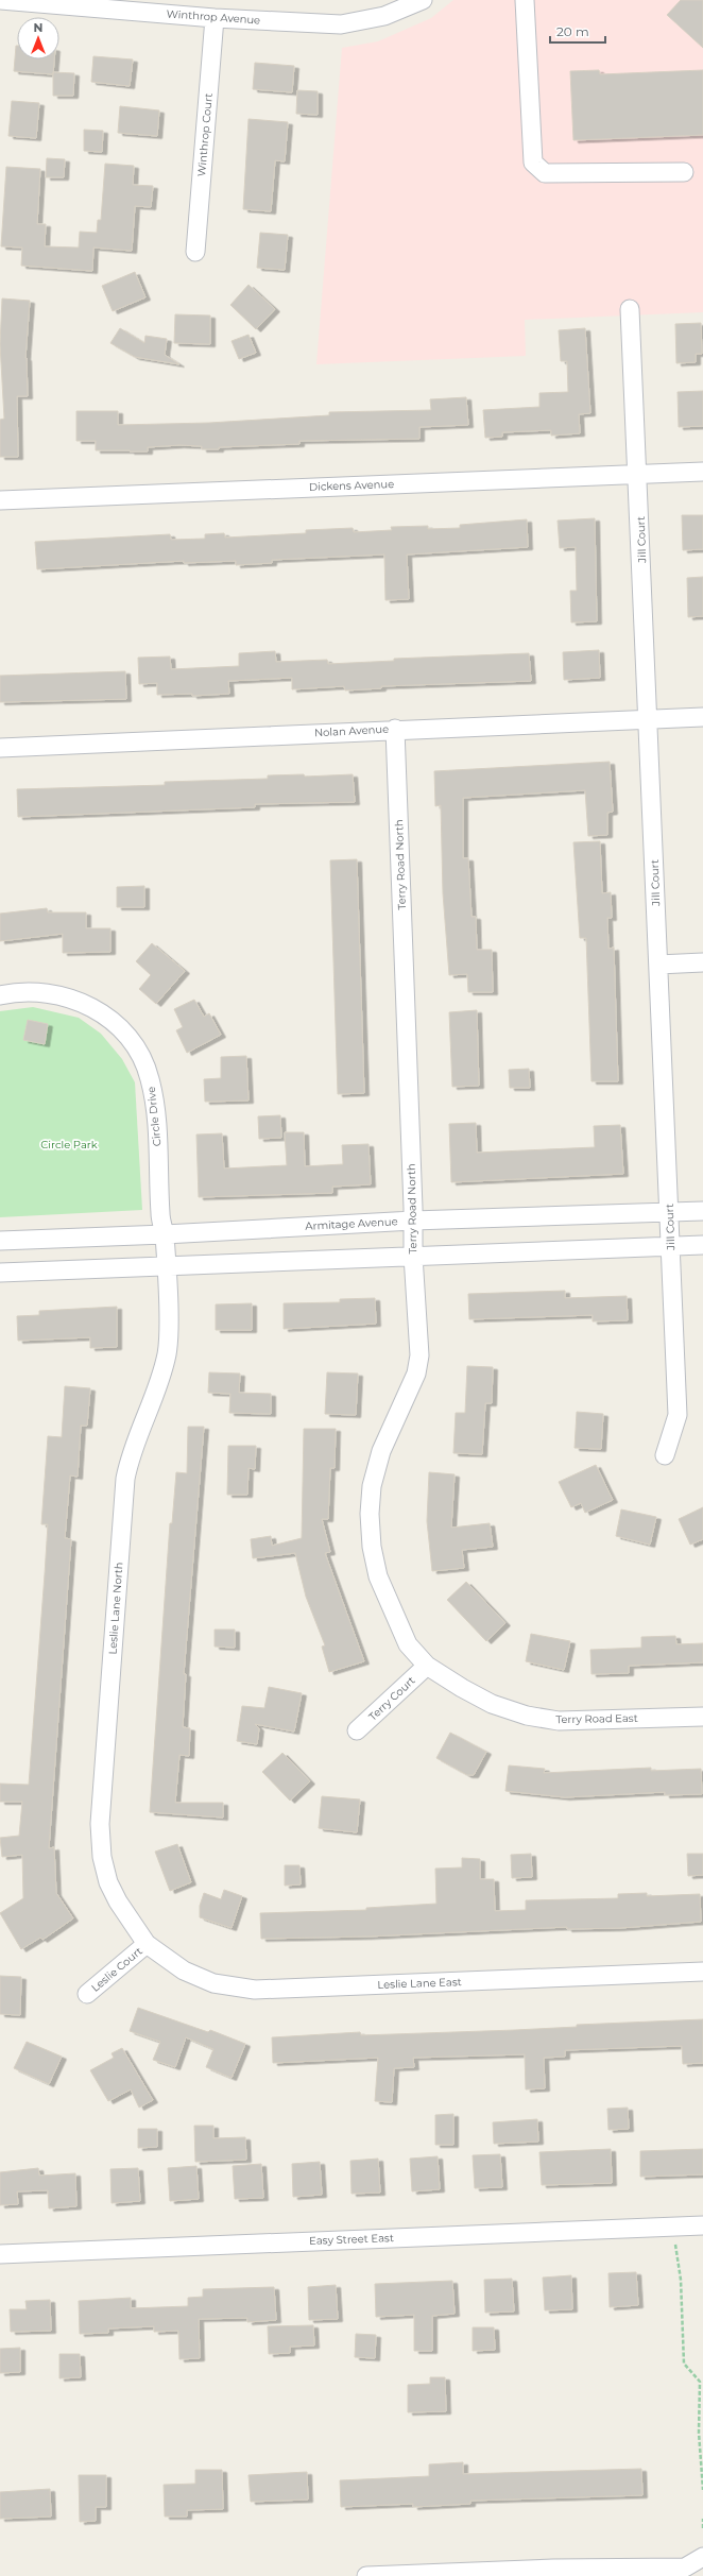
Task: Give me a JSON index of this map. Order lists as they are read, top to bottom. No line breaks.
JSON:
{"streets":{"street":["Winthrop Avenue","Winthrop Court","Dickens Avenue","Jill Court","Nolan Avenue","Terry Road North","Circle Drive","Armitage Avenue","Leslie Lane North","Terry Court","Terry Road East","Leslie Court","Leslie Lane East","Easy Street East"]},"crossings":[["Winthrop Avenue","Winthrop Court"],["Dickens Avenue","Jill Court"],["Jill Court","Nolan Avenue"],["Jill Court","Armitage Avenue"],["Nolan Avenue","Terry Road North"],["Terry Road North","Armitage Avenue"],["Terry Road North","Terry Court"],["Terry Road North","Terry Road East"],["Circle Drive","Armitage Avenue"],["Circle Drive","Leslie Lane North"],["Leslie Lane North","Leslie Court"],["Leslie Lane North","Leslie Lane East"],["Terry Court","Terry Road East"],["Leslie Court","Leslie Lane East"]],"parks":["Circle Park"],"scale_bar":"20 m","north":"top"}
